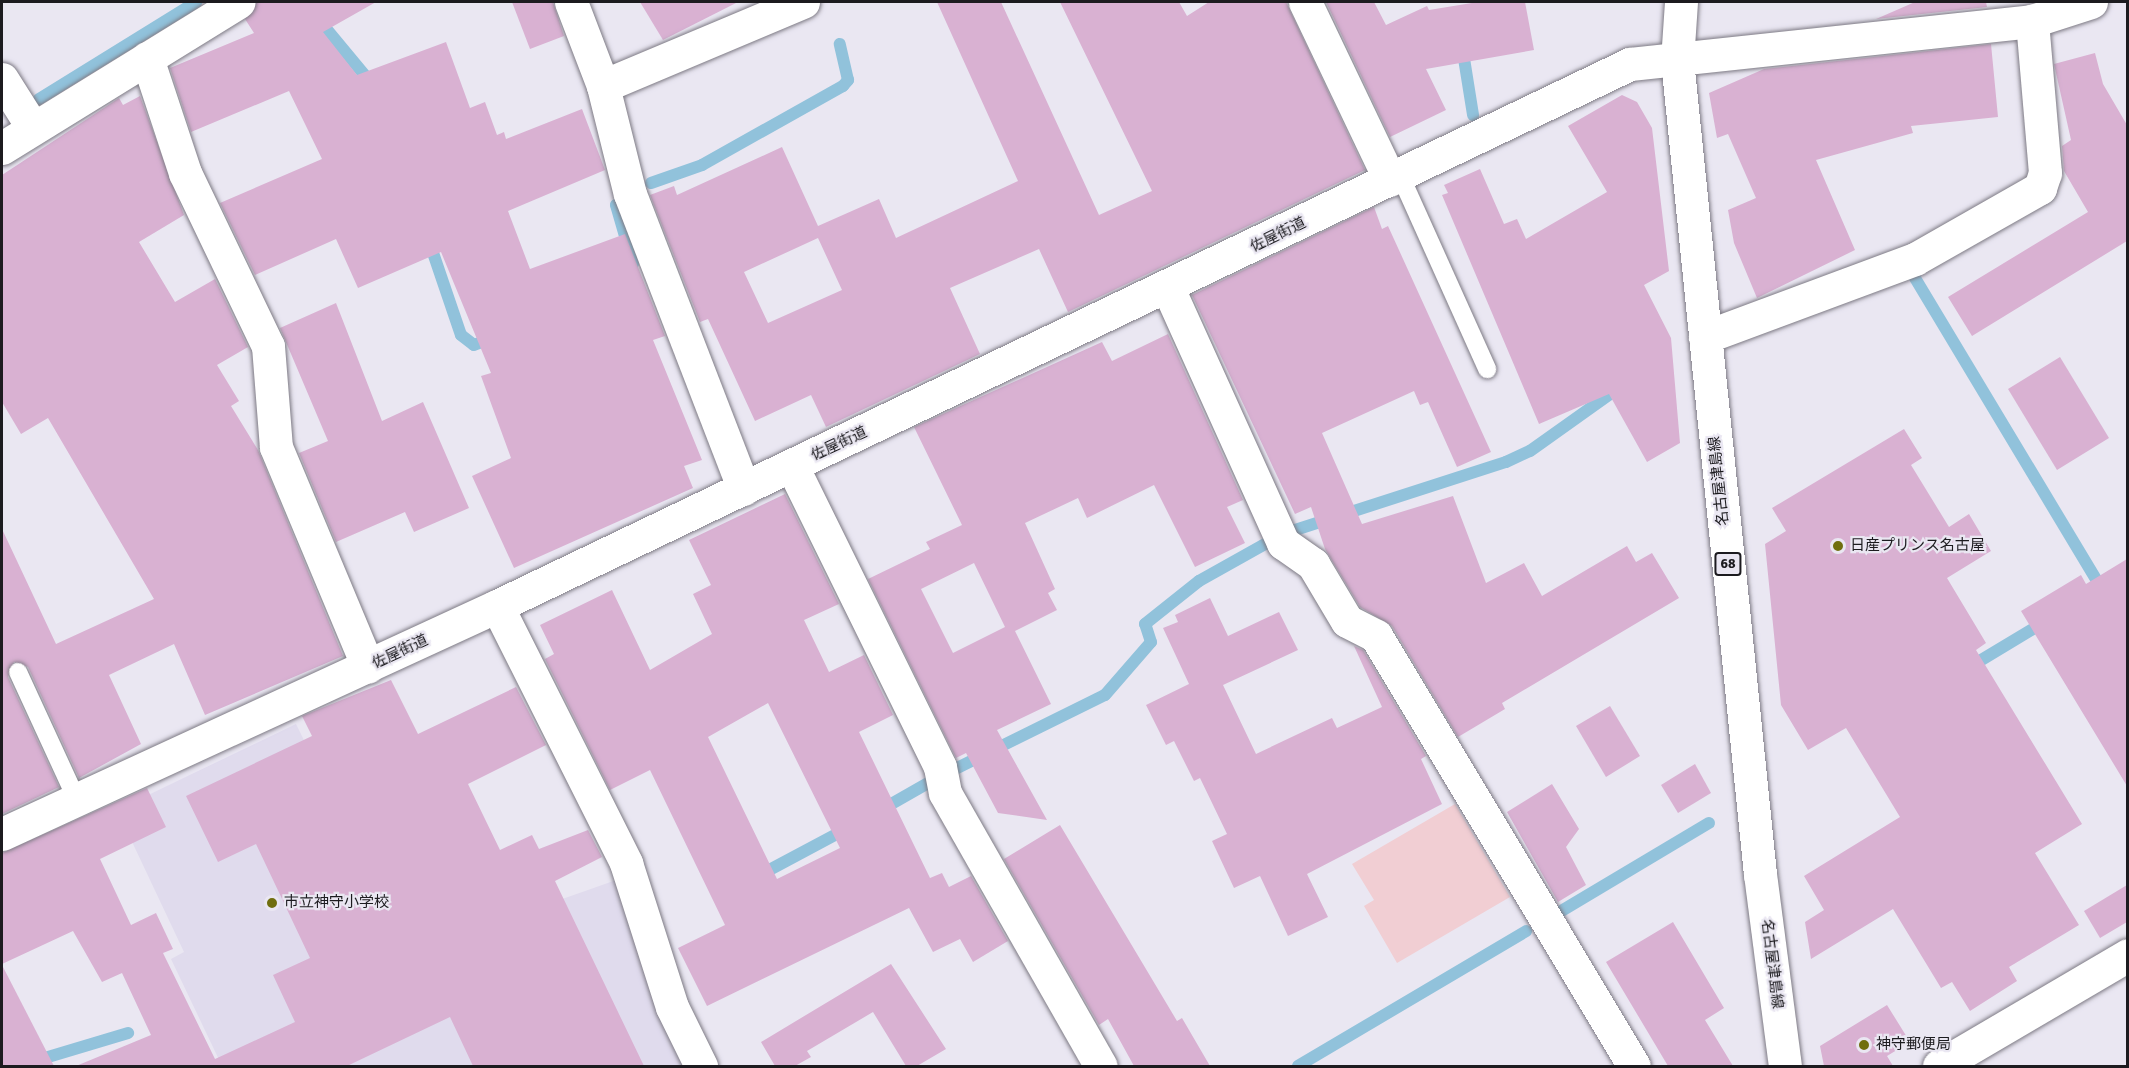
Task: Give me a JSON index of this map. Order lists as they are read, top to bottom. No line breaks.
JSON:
{"streets":{"street":["佐屋街道","名古屋津島線","68"]},"crossings":[["佐屋街道","名古屋津島線"]],"places":["日産プリンス名古屋","市立神守小学校","神守郵便局"]}
